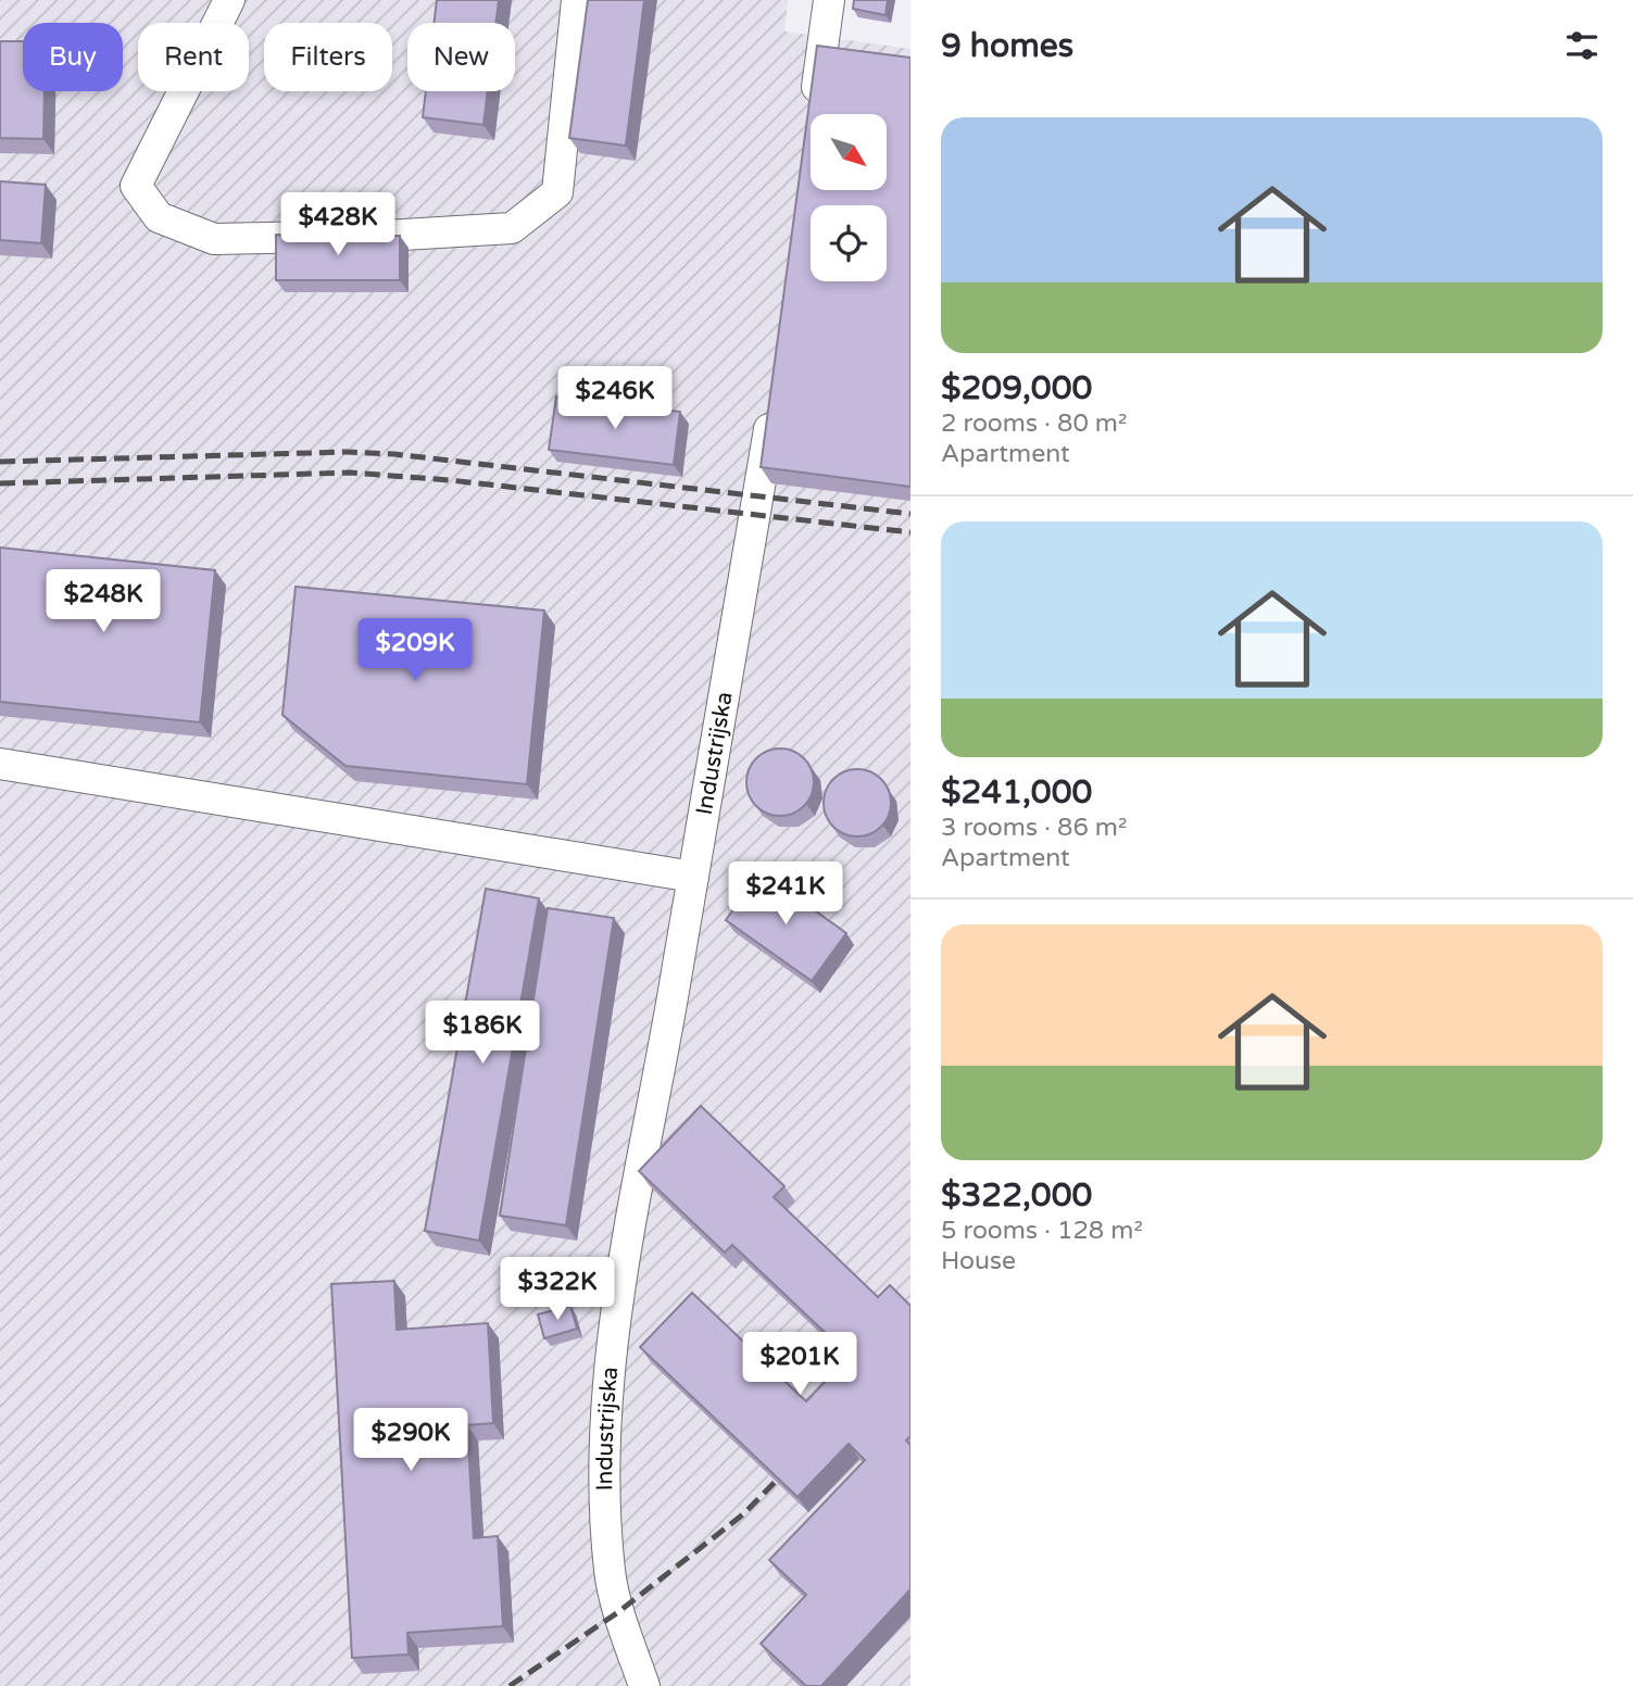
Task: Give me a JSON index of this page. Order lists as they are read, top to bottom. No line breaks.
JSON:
{"streets":{"lane":["Industrijska"]},"north":"bottom right","page":{"heading":"9 homes","chip":["Buy","Rent","Filters","New"],"list":[{"name":"$209,000","note":"2 rooms · 80 m² · Apartment"},{"name":"$241,000","note":"3 rooms · 86 m² · Apartment"},{"name":"$322,000","note":"5 rooms · 128 m² · House"}],"price":["$428K","$246K","$248K","$209K","$241K","$186K","$322K","$201K","$290K"]}}
